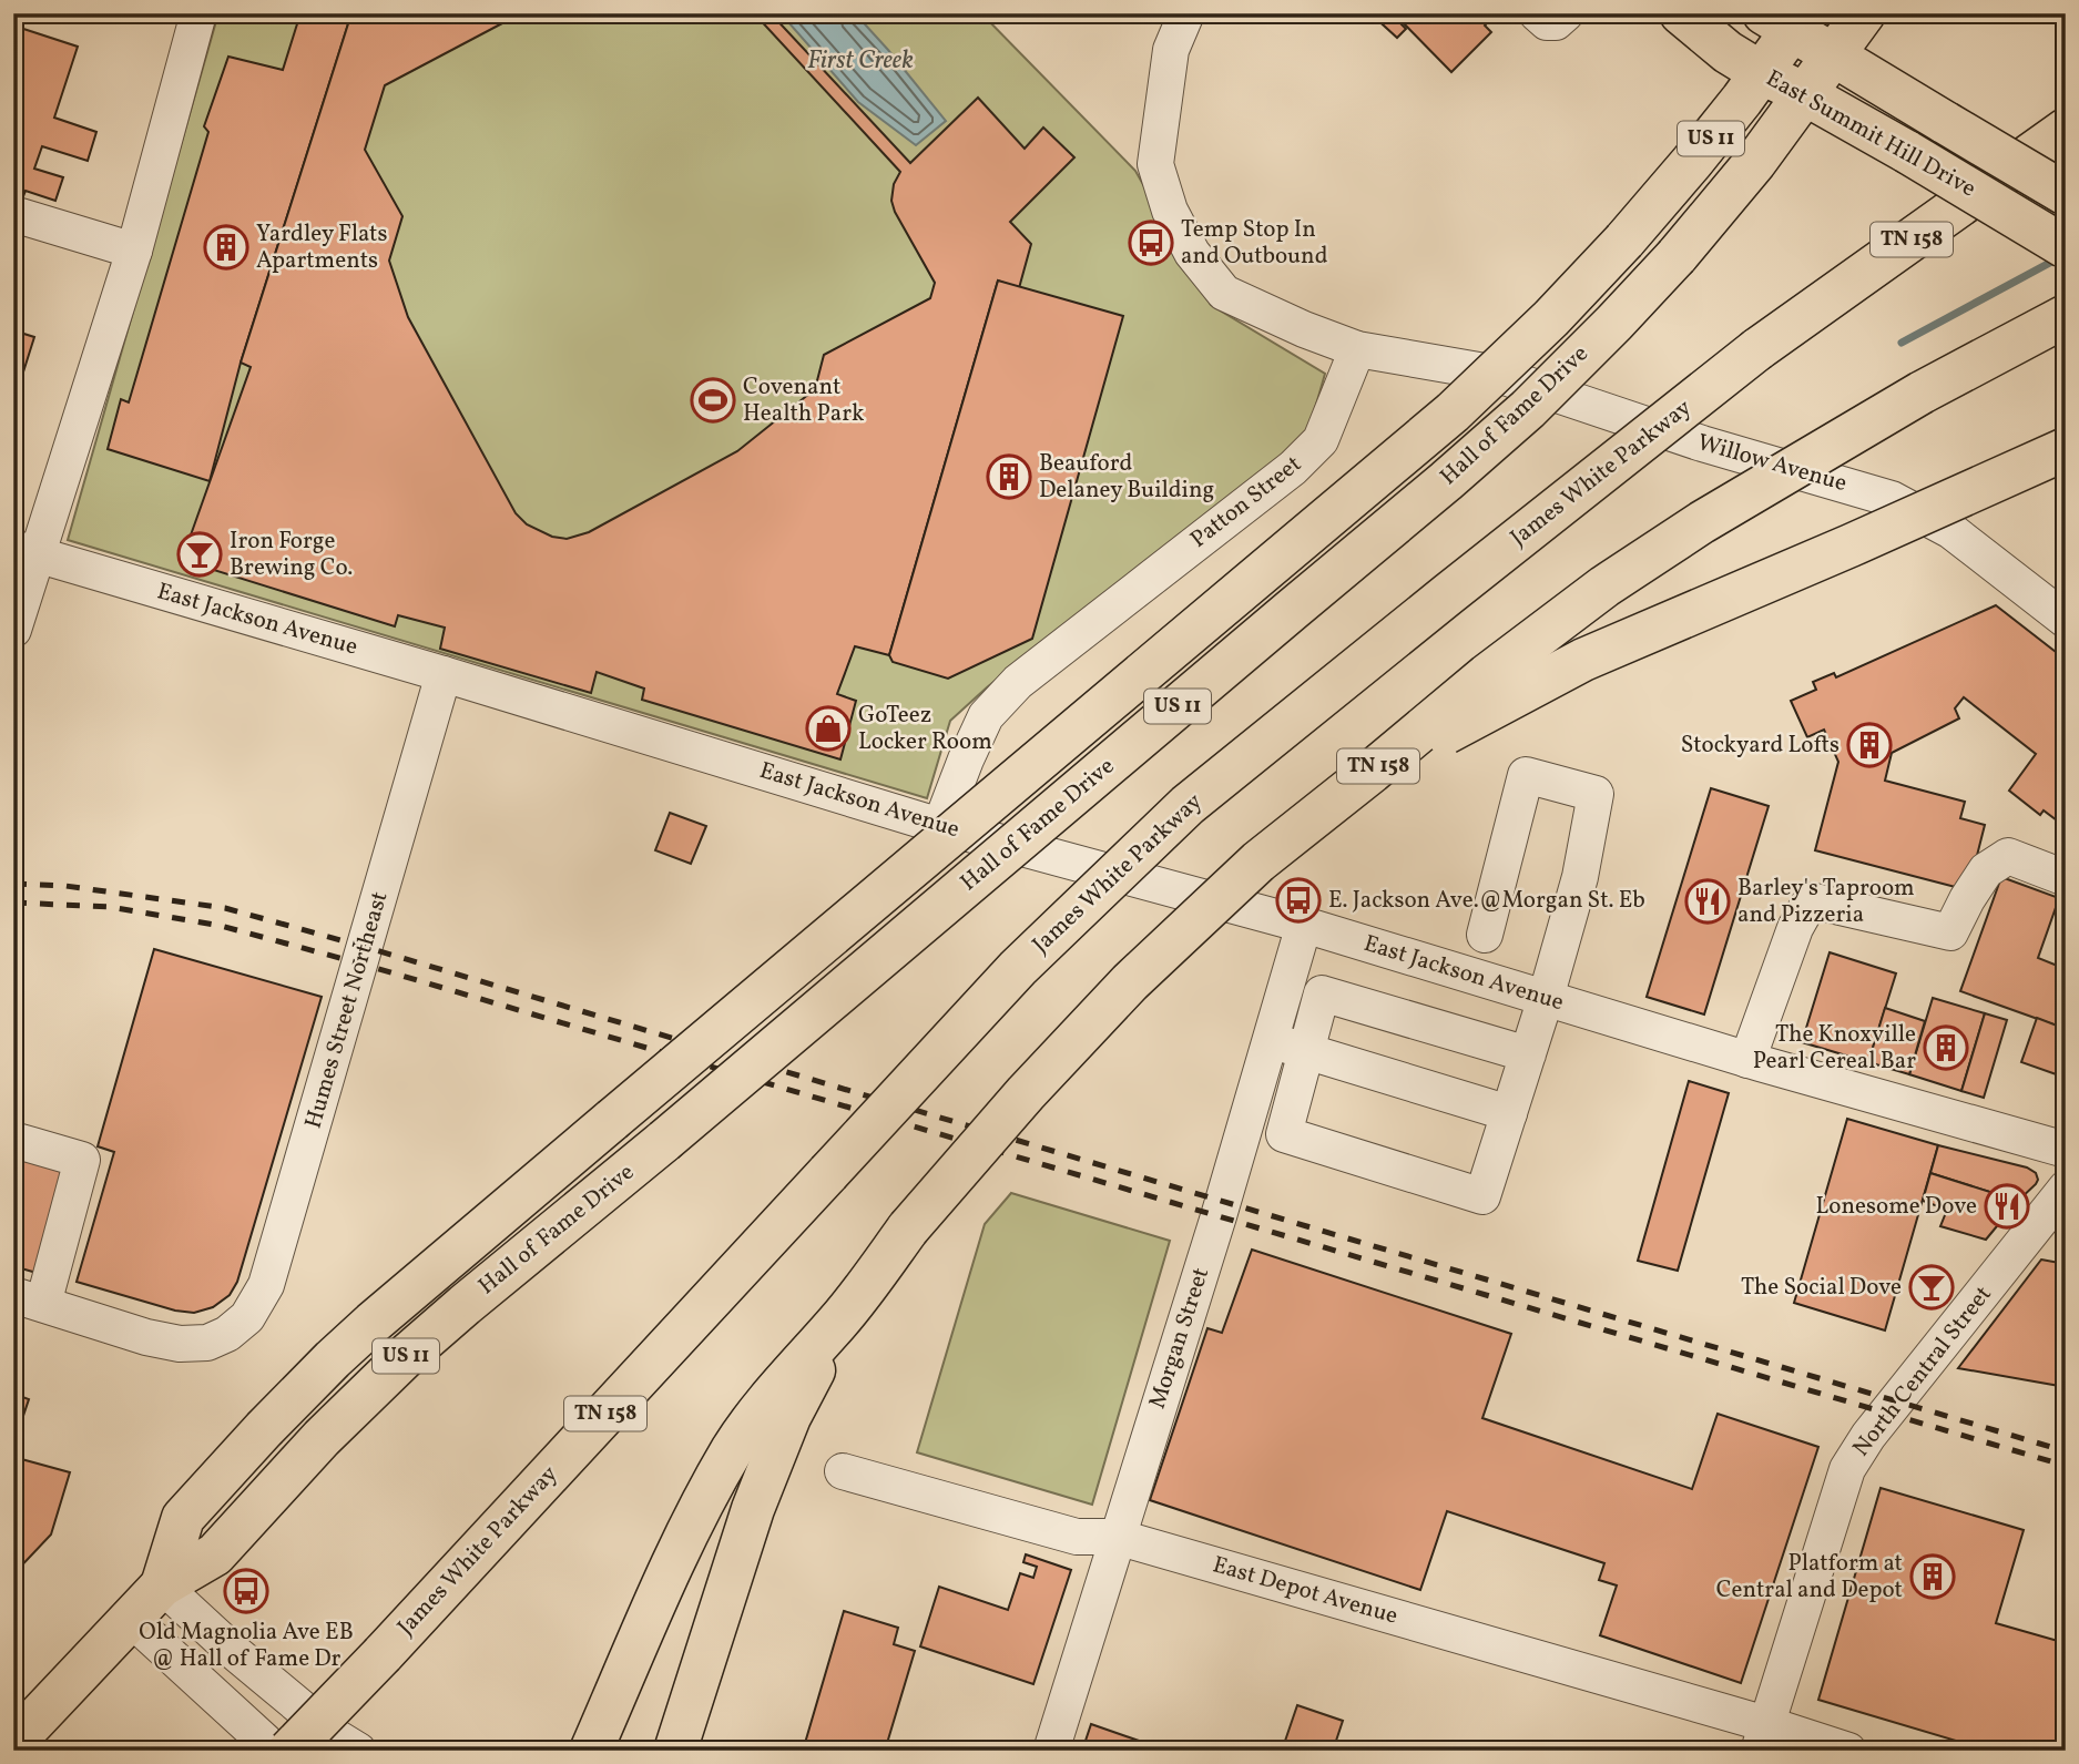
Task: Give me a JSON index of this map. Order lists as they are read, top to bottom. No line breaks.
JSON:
{"streets":{"main road":["East Summit Hill Drive","US 11","TN 158","Hall of Fame Drive","James White Parkway"],"street":["Willow Avenue","Patton Street","East Jackson Avenue","Humes Street Northeast","Morgan Street","North Central Street","East Depot Avenue"]},"crossings":[["East Summit Hill Drive","Hall of Fame Drive"],["Willow Avenue","Patton Street"],["Patton Street","East Jackson Avenue"],["East Jackson Avenue","Humes Street Northeast"],["East Jackson Avenue","Morgan Street"],["Morgan Street","East Depot Avenue"],["North Central Street","East Depot Avenue"]],"water":["First Creek"],"places":{"bus stop":["Temp Stop In and Outbound","E. Jackson Ave.@Morgan St. Eb","Old Magnolia Ave EB @ Hall of Fame Dr"],"building":["Yardley Flats Apartments","Beauford Delaney Building","Stockyard Lofts","The Knoxville Pearl Cereal Bar","Platform at Central and Depot"],"sports":["Covenant Health Park"],"bar":["Iron Forge Brewing Co.","The Social Dove"],"shop":["GoTeez Locker Room"],"restaurant":["Barley's Taproom and Pizzeria","Lonesome Dove"]}}
